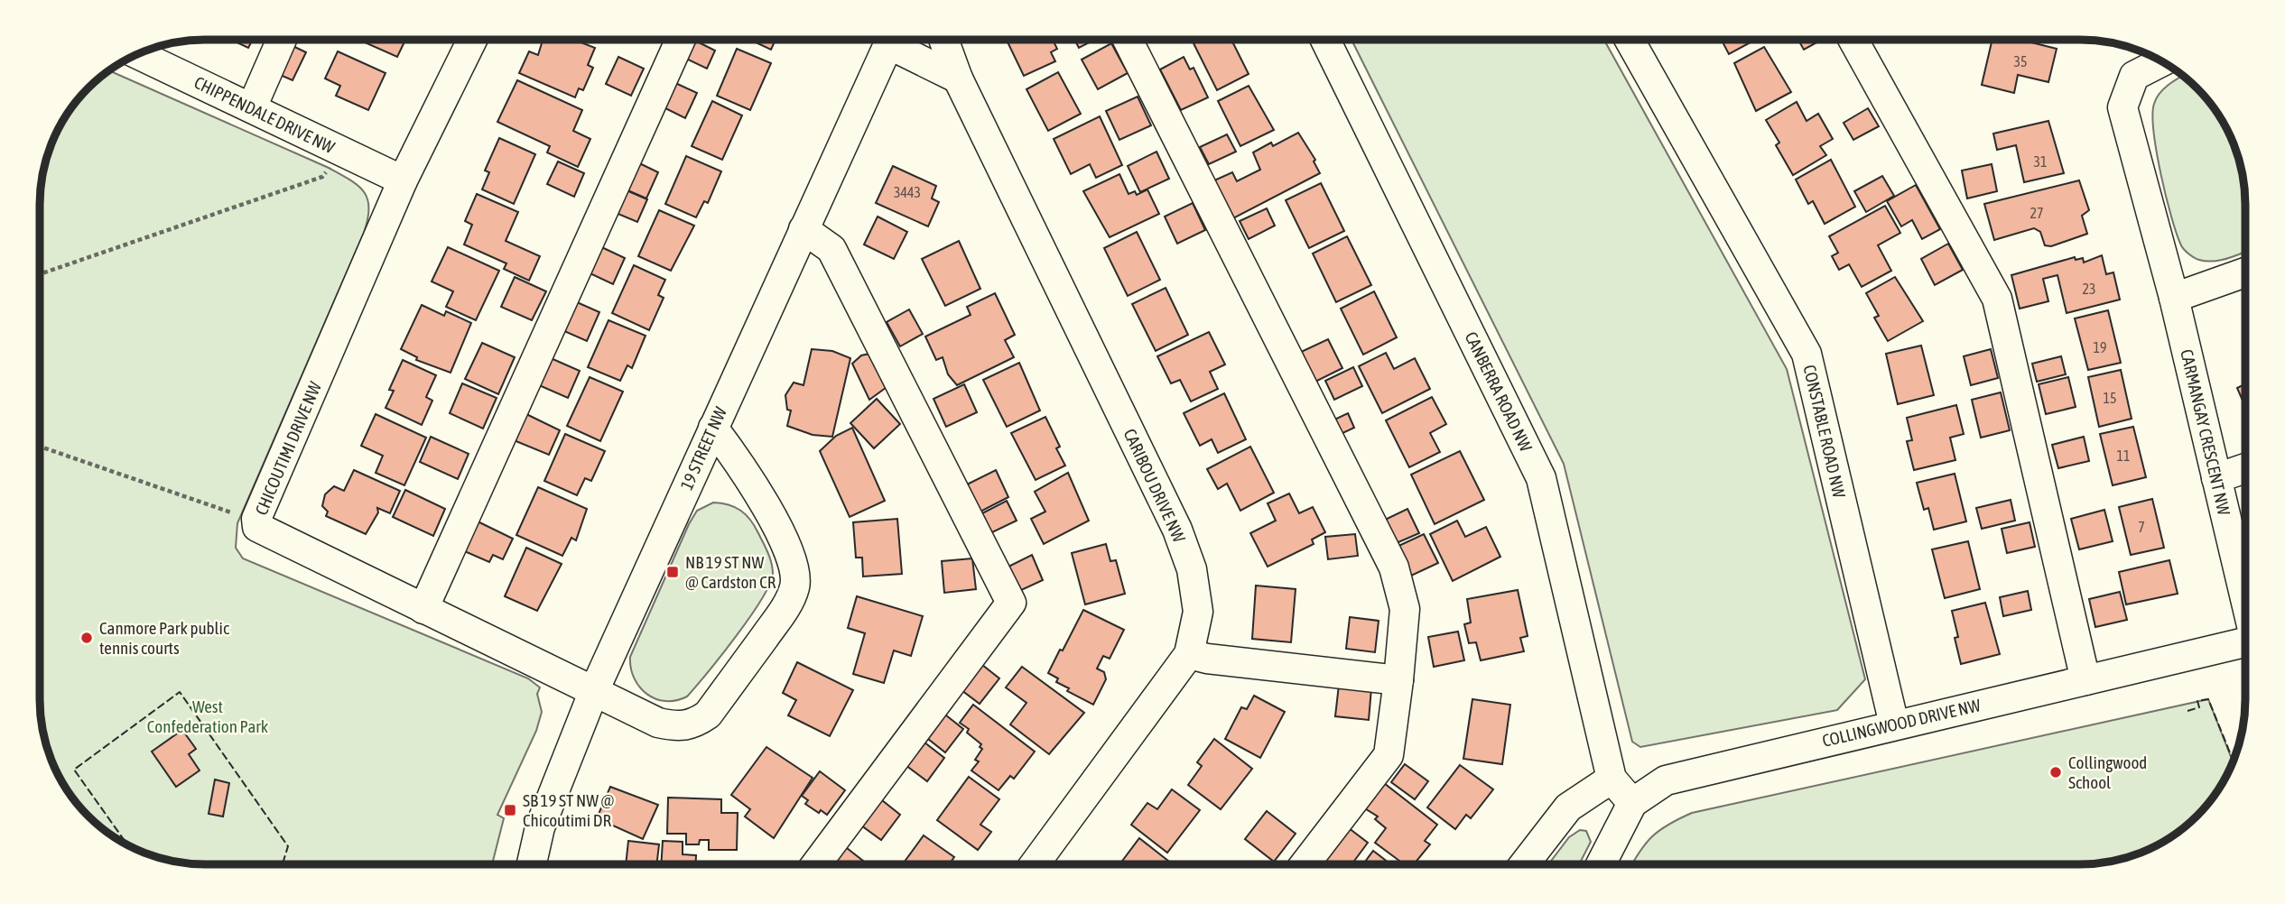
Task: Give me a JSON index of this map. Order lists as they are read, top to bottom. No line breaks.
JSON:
{"streets":{"street":["CHIPPENDALE DRIVE NW","CANBERRA ROAD NW","CONSTABLE ROAD NW","CARMANGAY CRESCENT NW","CHICOUTIMI DRIVE NW","19 STREET NW","CARIBOU DRIVE NW","COLLINGWOOD DRIVE NW"]},"crossings":[["CHIPPENDALE DRIVE NW","CHICOUTIMI DRIVE NW"],["CANBERRA ROAD NW","COLLINGWOOD DRIVE NW"],["CONSTABLE ROAD NW","COLLINGWOOD DRIVE NW"],["CHICOUTIMI DRIVE NW","19 STREET NW"]],"parks":["West Confederation Park"],"places":{"transit":["NB 19 ST NW @ Cardston CR","SB 19 ST NW @ Chicoutimi DR"],"other":["Canmore Park public tennis courts","Collingwood School"]},"house_numbers":["35","31","3443","27","23","19","15","11","7"]}
